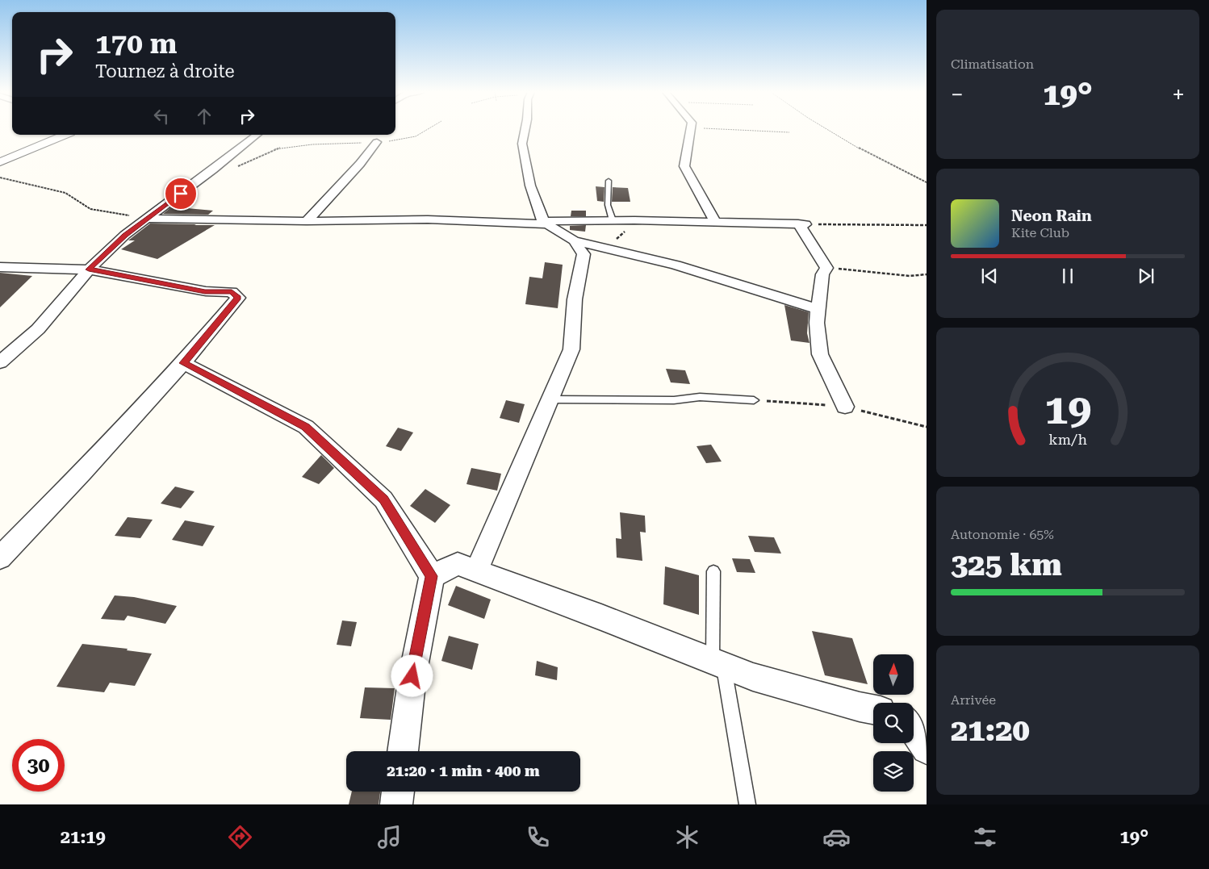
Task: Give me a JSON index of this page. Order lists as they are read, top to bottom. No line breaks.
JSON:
{"north":"top","page":{"tile":["Climatisation",["Autonomie · 65%","325 km"],["Arrivée","21:20"]],"turn":["170 m","Tournez à droite"],"heat":["−","19°","+"],"song":["Neon Rain","Kite Club"],"limit":"30","trip":"21:20 · 1 min · 400 m","tabs":["21:19","19°"],"gauge":["19","km/h"]}}
